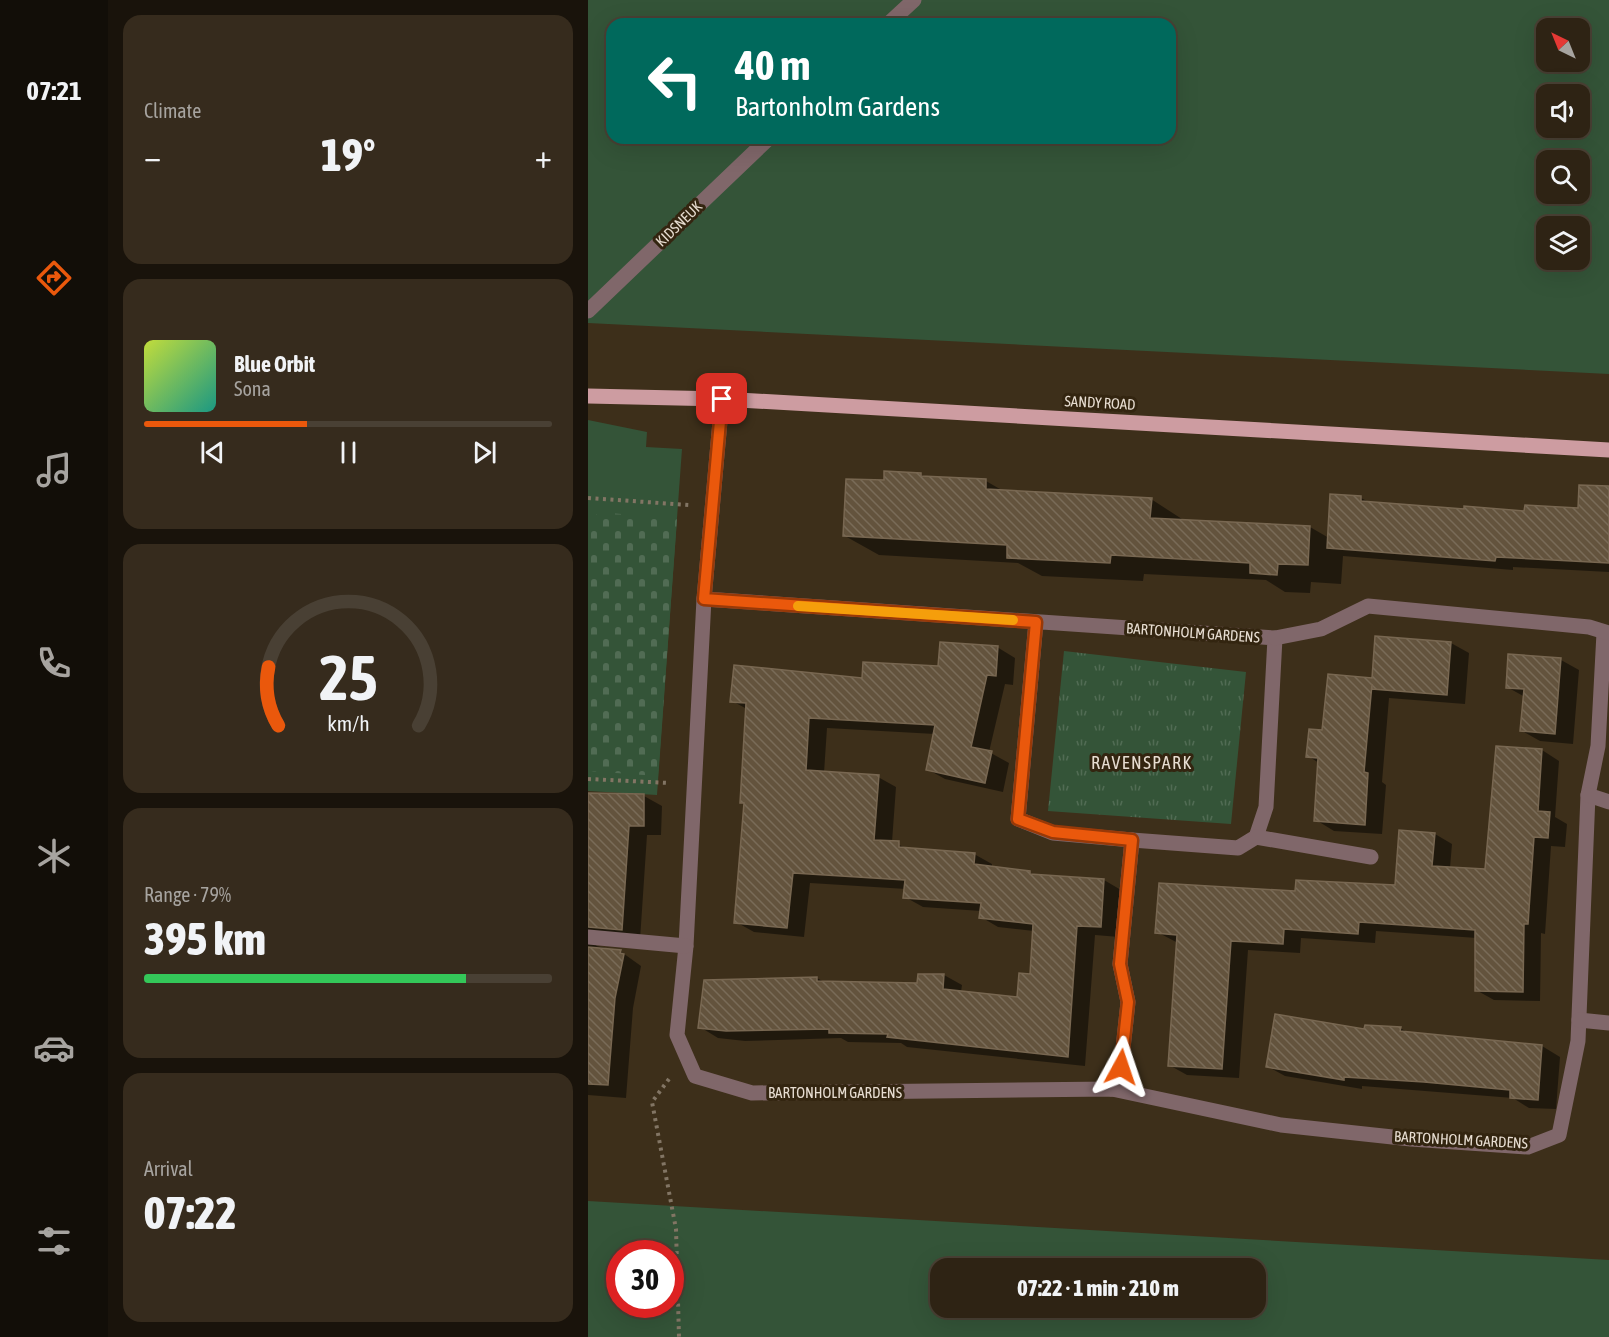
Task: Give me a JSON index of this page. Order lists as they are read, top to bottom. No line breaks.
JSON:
{"streets":{"main road":["SANDY ROAD"],"street":["KIDSNEUK","BARTONHOLM GARDENS"]},"crossings":[["SANDY ROAD","BARTONHOLM GARDENS"]],"districts":["RAVENSPARK"],"north":"top left","page":{"tabs":"07:21","tile":["Climate",["Range · 79%","395 km"],["Arrival","07:22"]],"turn":["40 m","Bartonholm Gardens"],"heat":["−","19°","+"],"song":["Blue Orbit","Sona"],"limit":"30","trip":"07:22 · 1 min · 210 m","gauge":["25","km/h"]}}
